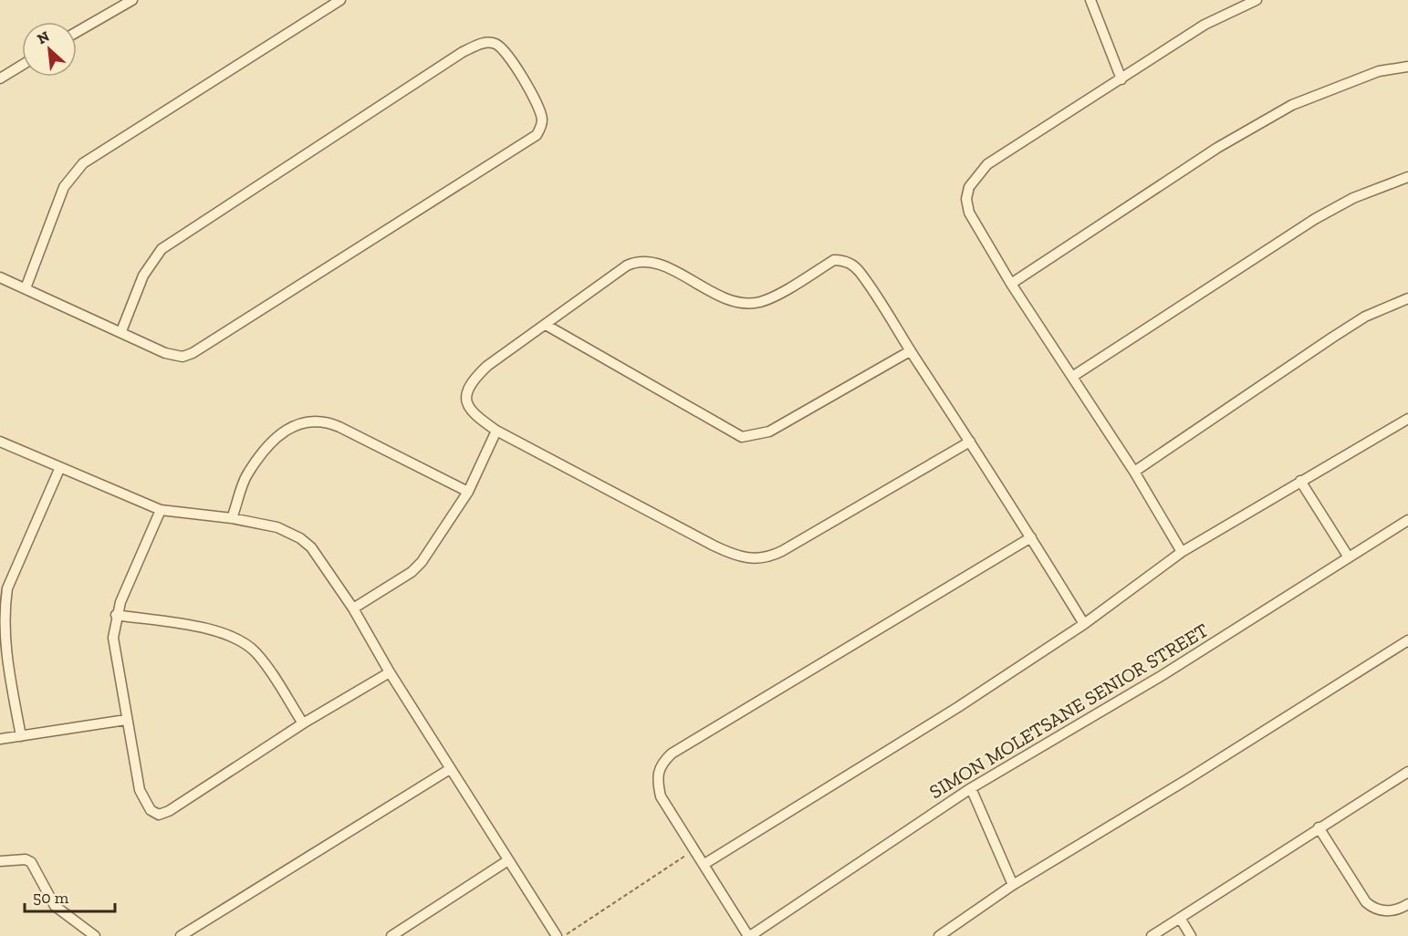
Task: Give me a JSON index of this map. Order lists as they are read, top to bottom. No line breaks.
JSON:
{"streets":{"street":["SIMON MOLETSANE SENIOR STREET"]},"scale_bar":"50 m","north":"top left"}
